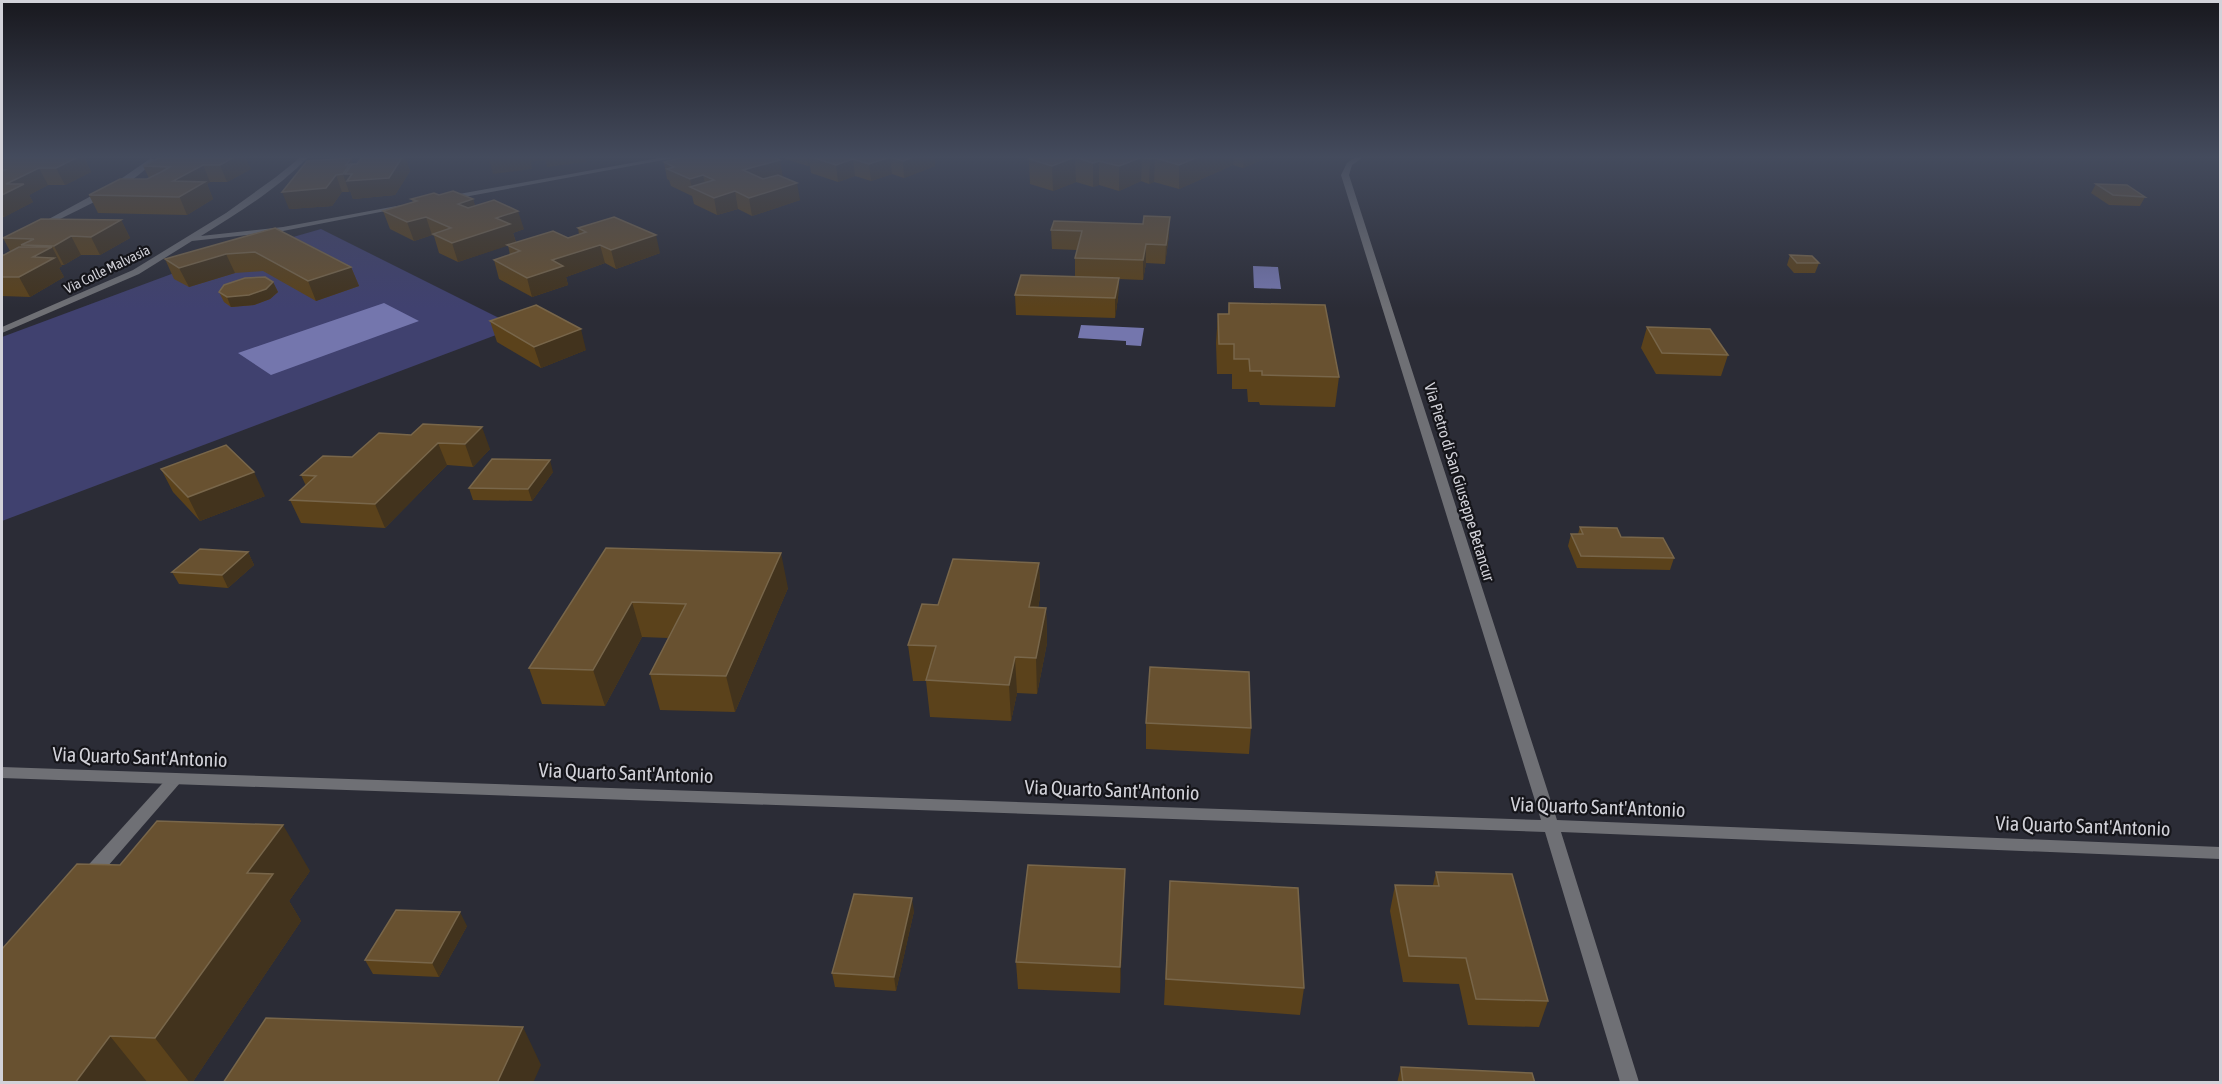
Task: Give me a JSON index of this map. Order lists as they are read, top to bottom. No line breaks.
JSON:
{"streets":{"street":["Via Colle Malvasia","Via Pietro di San Giuseppe Betancur","Via Quarto Sant'Antonio"]},"crossings":[["Via Pietro di San Giuseppe Betancur","Via Quarto Sant'Antonio"]]}
